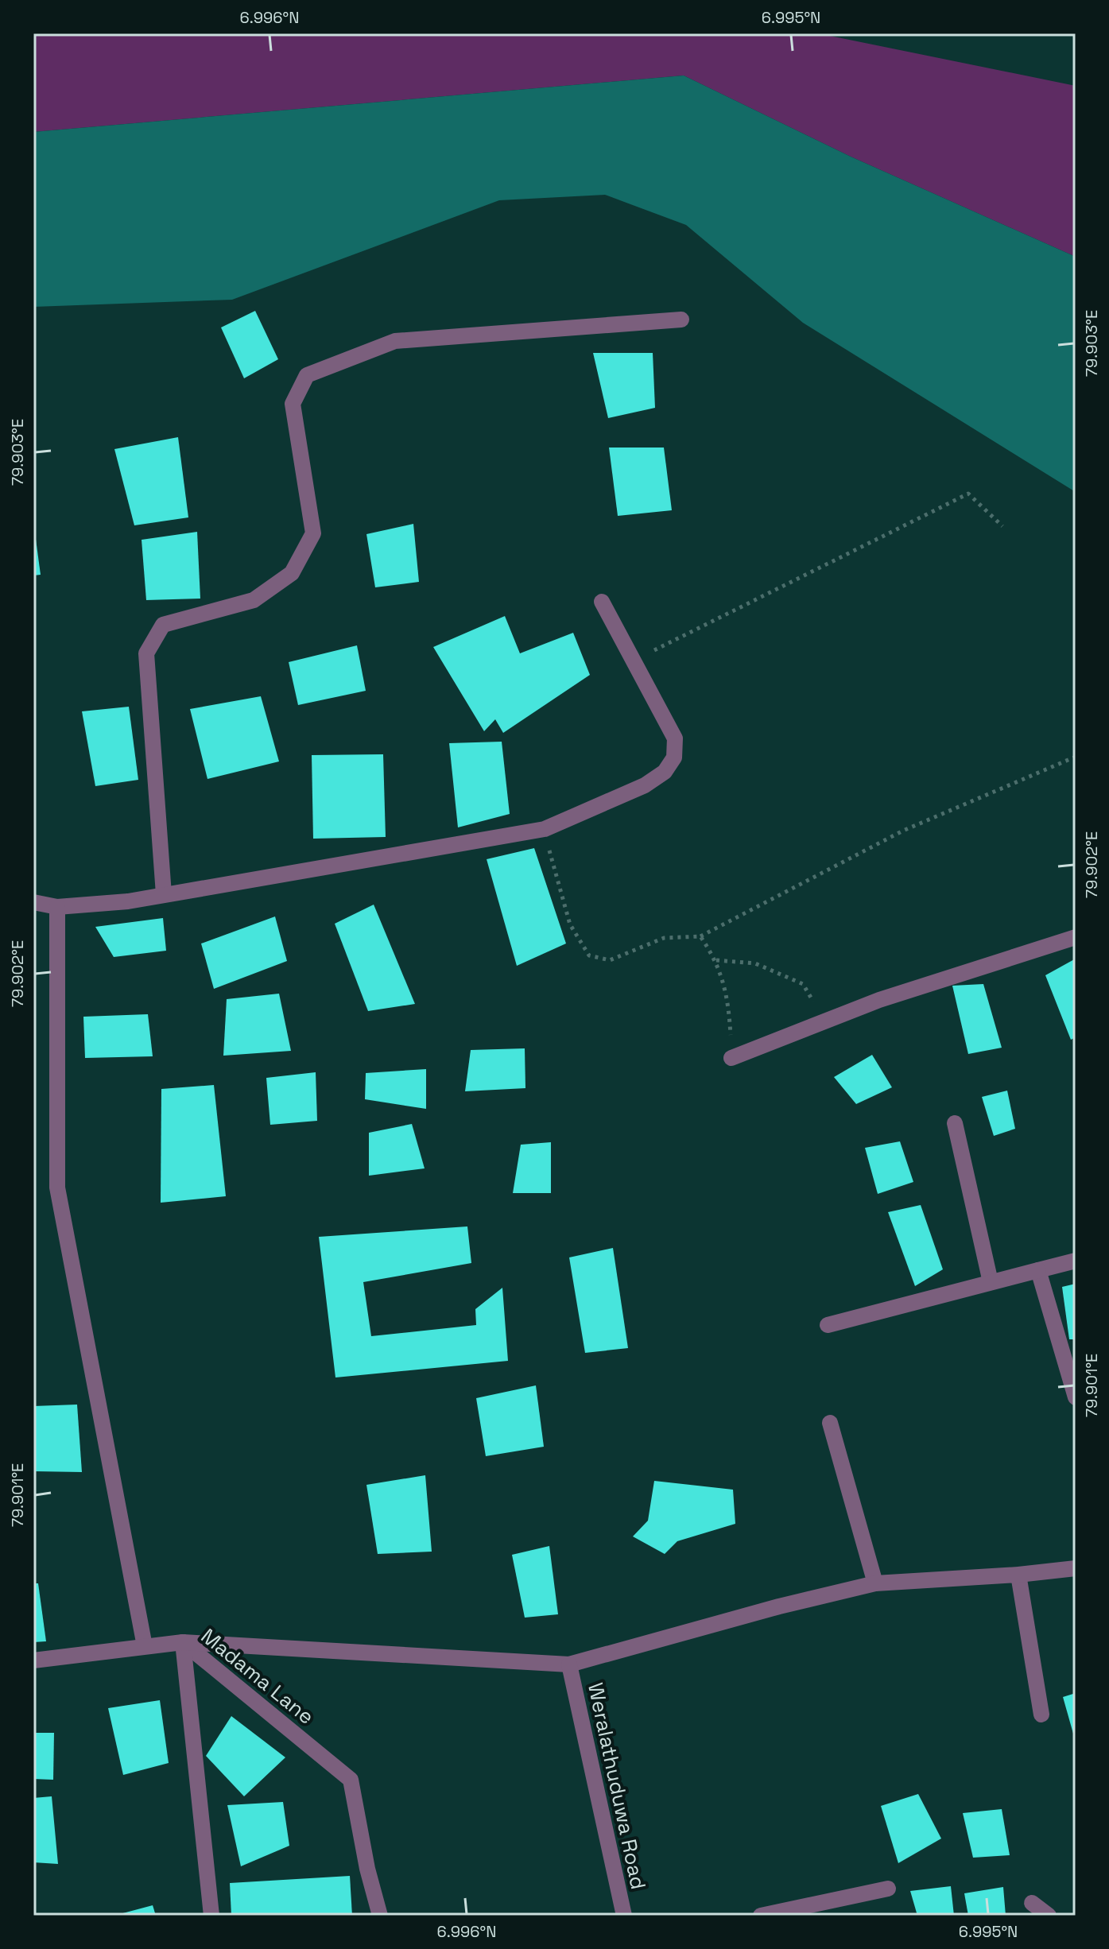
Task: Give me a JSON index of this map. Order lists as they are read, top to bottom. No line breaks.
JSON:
{"streets":{"street":["Madama Lane","Weralathuduwa Road"]},"coordinates":["6.996°N","6.995°N","79.903°E","79.902°E","79.901°E"]}
